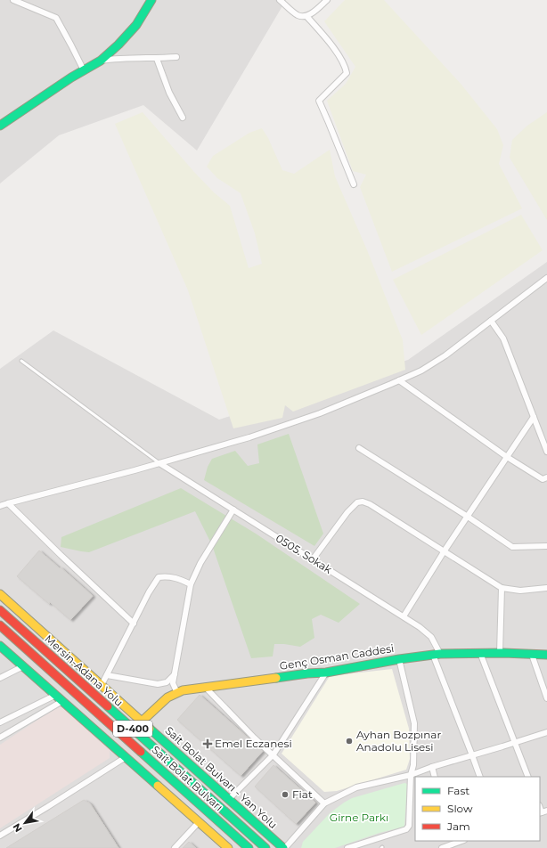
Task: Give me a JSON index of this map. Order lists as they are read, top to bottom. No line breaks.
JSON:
{"streets":{"main road":["Genç Osman Caddesi","Mersin-Adana Yolu","D-400","Sait Bolat Bulvarı - Yan Yolu","Sait Bolat Bulvarı"],"street":["0505. Sokak"]},"crossings":[["0505. Sokak","Genç Osman Caddesi"],["Genç Osman Caddesi","Sait Bolat Bulvarı - Yan Yolu"]],"parks":["Girne Parkı"],"places":{"other":["Ayhan Bozpınar Anadolu Lisesi","Fiat"],"health":["Emel Eczanesi"]},"legend":["Fast","Slow","Jam"],"north":"bottom left"}
